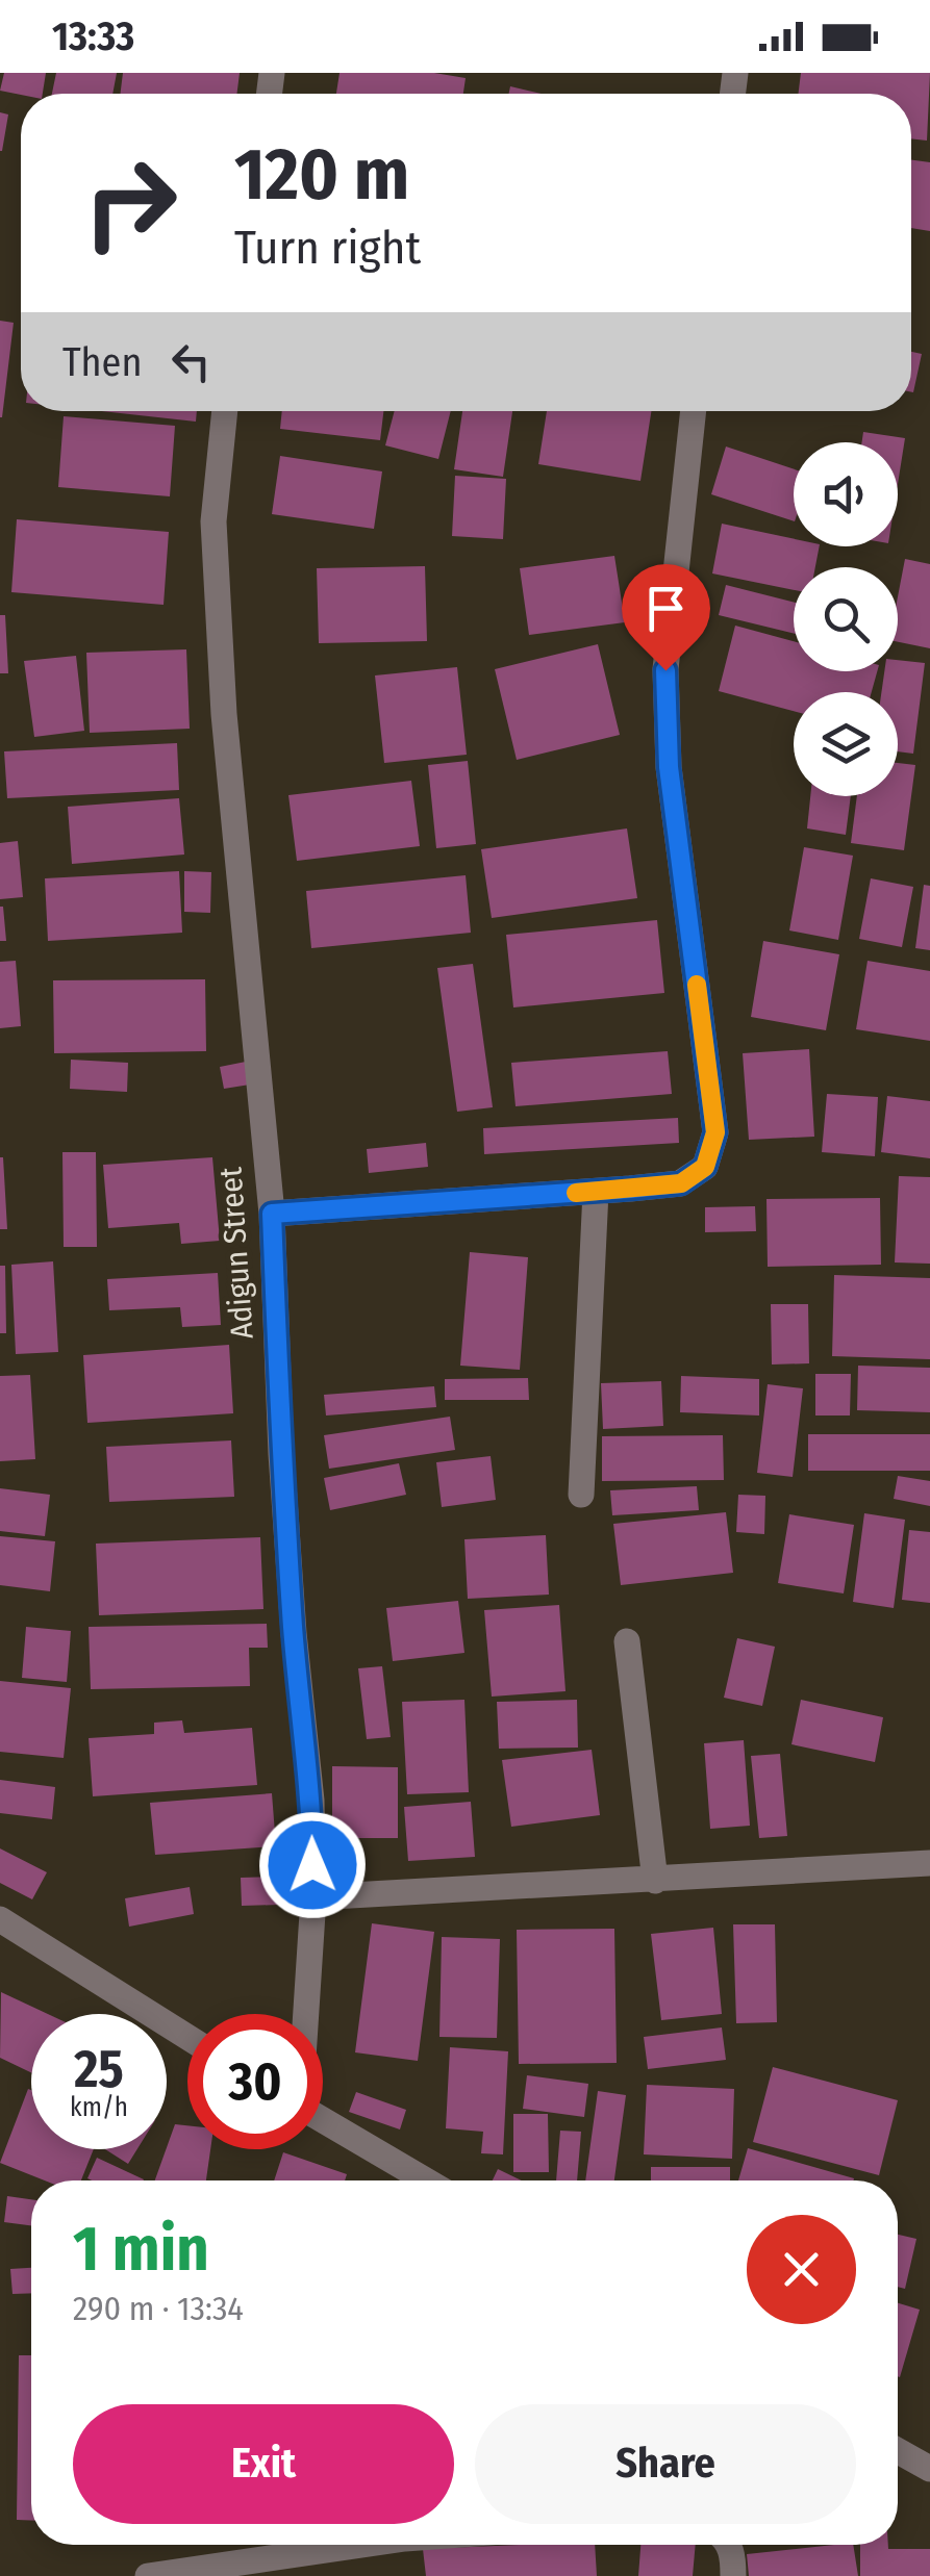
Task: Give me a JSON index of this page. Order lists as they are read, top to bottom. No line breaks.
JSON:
{"streets":{"street":["Adigun Street"]},"page":{"status":"13:33","turn":["120 m","Turn right"],"then":"Then","speed":"25 km/h","limit":"30","heading":["1 min","290 m · 13:34"],"buttons":["Exit","Share"]}}
